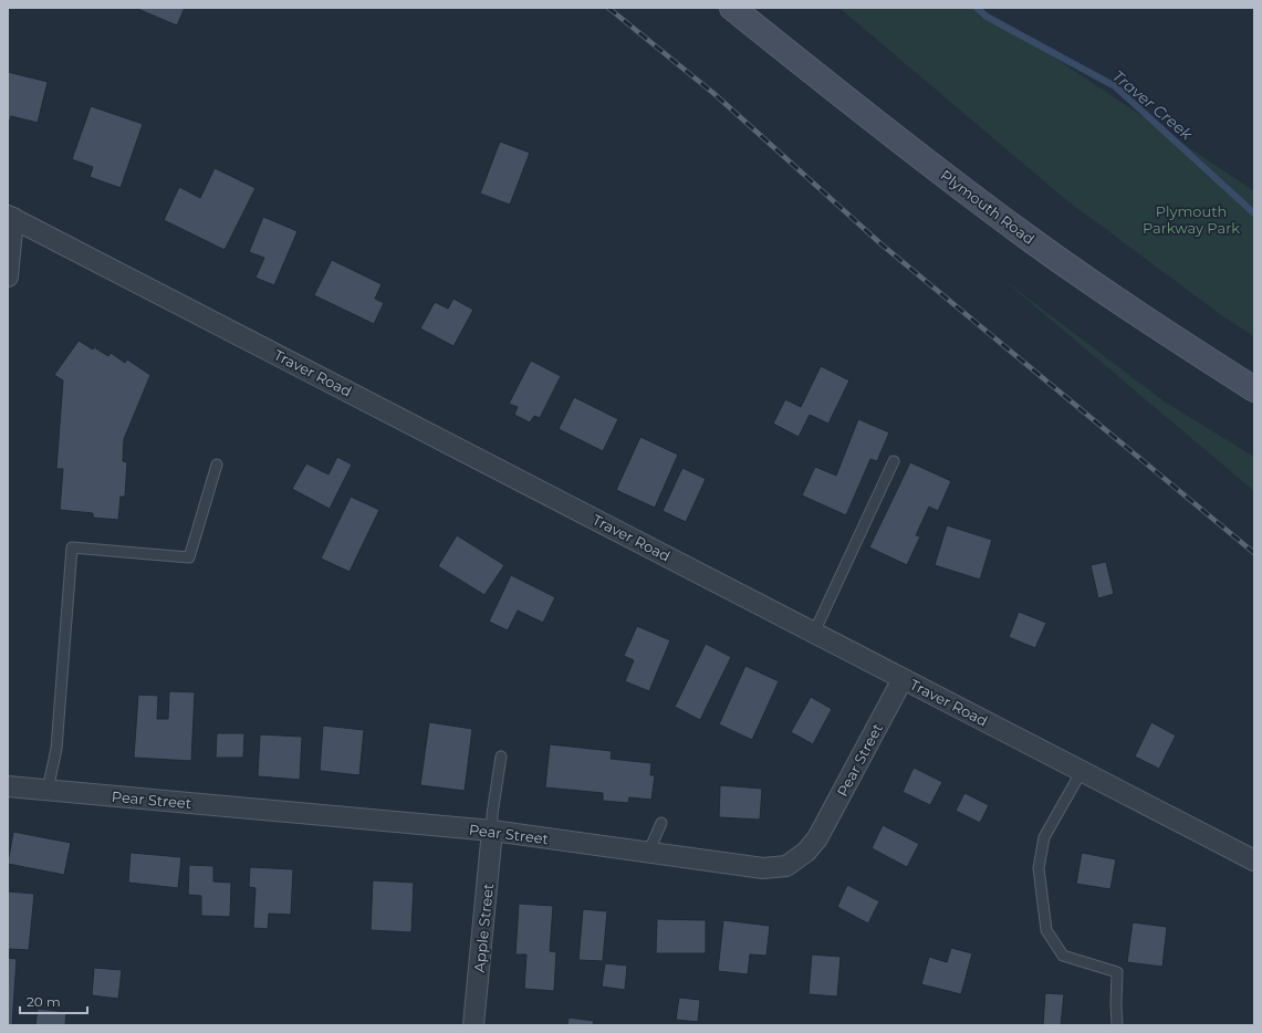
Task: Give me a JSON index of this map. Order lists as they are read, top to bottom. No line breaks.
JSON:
{"streets":{"main road":["Plymouth Road"],"street":["Traver Road","Pear Street","Apple Street"]},"crossings":[["Traver Road","Pear Street"],["Pear Street","Apple Street"]],"water":["Traver Creek"],"parks":["Plymouth Parkway Park"],"scale_bar":"20 m"}
